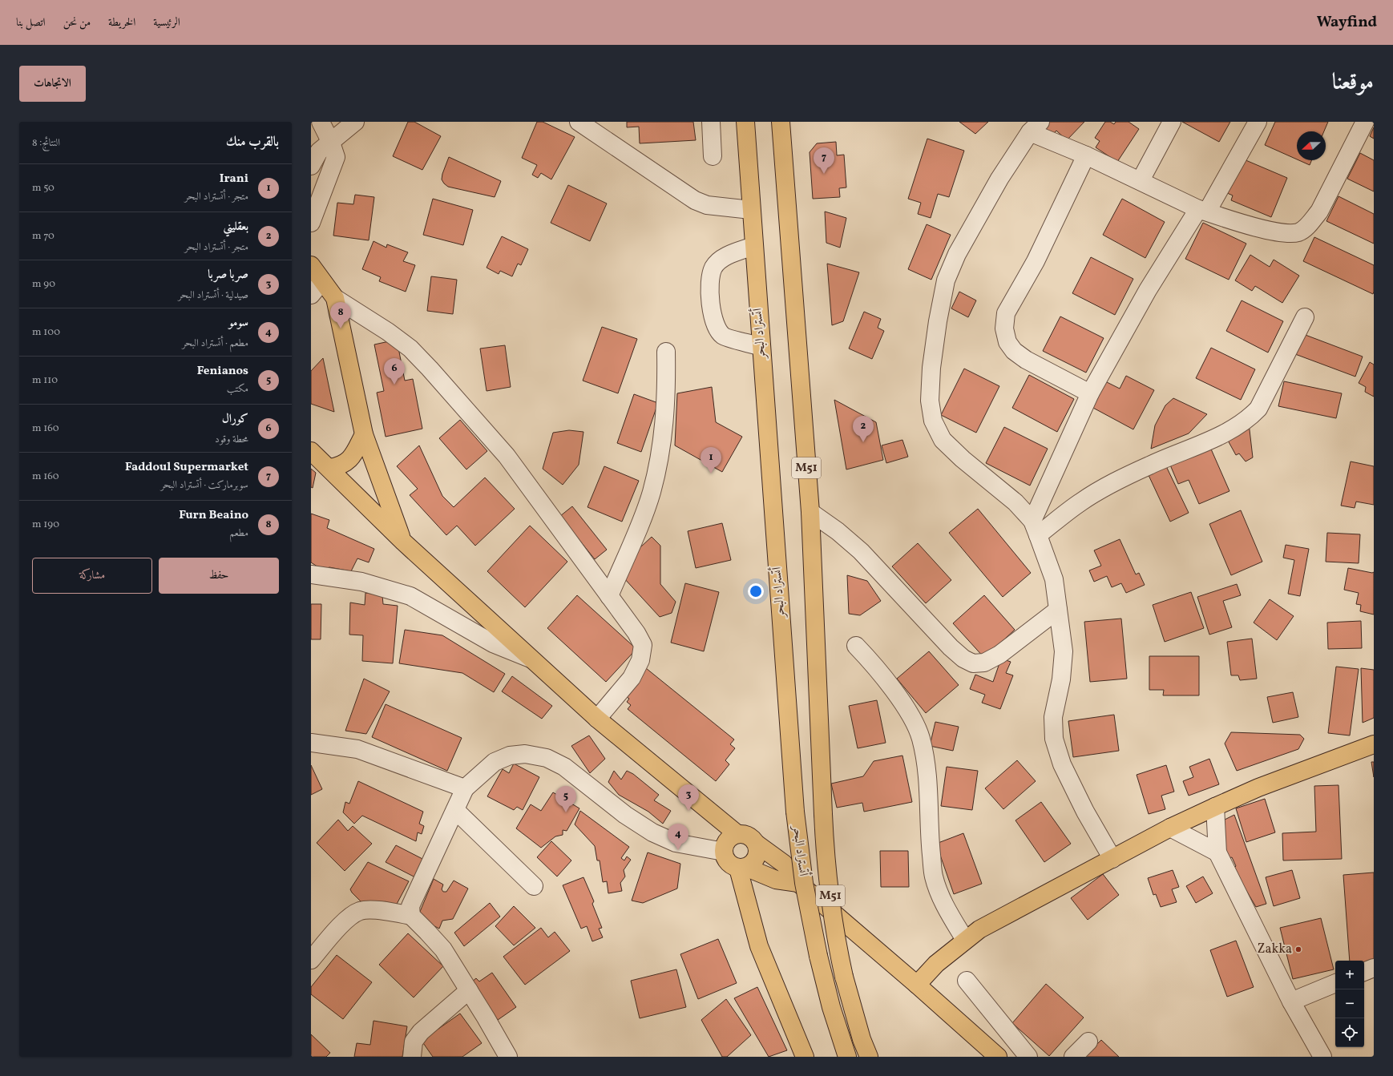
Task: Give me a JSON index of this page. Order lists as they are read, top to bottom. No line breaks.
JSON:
{"streets":{"main road":["أتستراد البحر","M51"]},"places":["Zakka"],"north":"left","page":{"header":"Wayfind","nav":["الرئيسية","الخريطة","من نحن","اتصل بنا"],"title":"موقعنا","buttons":["الاتجاهات",["حفظ","مشاركة"]],"heading":["بالقرب منك","النتائج: 8"],"pins":["7","8","6","2","1","3","5","4"],"list":[{"mark":"1","name":"Irani","note":"متجر · أتستراد البحر","value":"50 m"},{"mark":"2","name":"بعقليني","note":"متجر · أتستراد البحر","value":"70 m"},{"mark":"3","name":"صربا صربا","note":"صيدلية · أتستراد البحر","value":"90 m"},{"mark":"4","name":"سومو","note":"مطعم · أتستراد البحر","value":"100 m"},{"mark":"5","name":"Fenianos","note":"مكتب","value":"110 m"},{"mark":"6","name":"كورال","note":"محطة وقود","value":"160 m"},{"mark":"7","name":"Faddoul Supermarket","note":"سوبرماركت · أتستراد البحر","value":"160 m"},{"mark":"8","name":"Furn Beaino","note":"مطعم","value":"190 m"}],"map_buttons":["+","−"]}}
